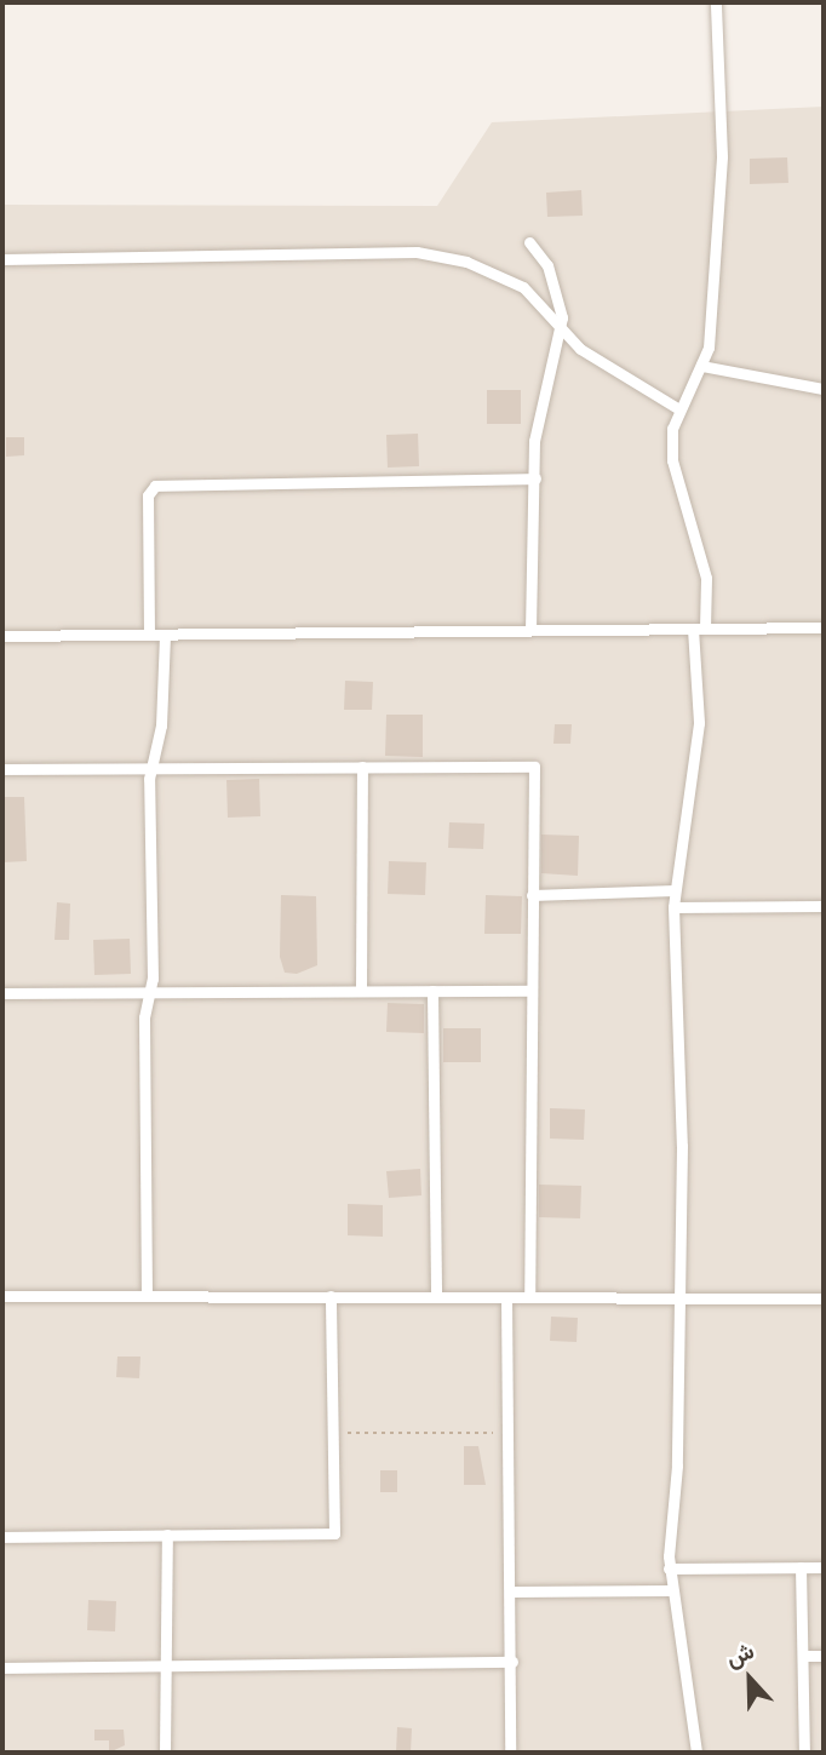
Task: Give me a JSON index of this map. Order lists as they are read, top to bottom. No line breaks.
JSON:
{"north":"top"}
